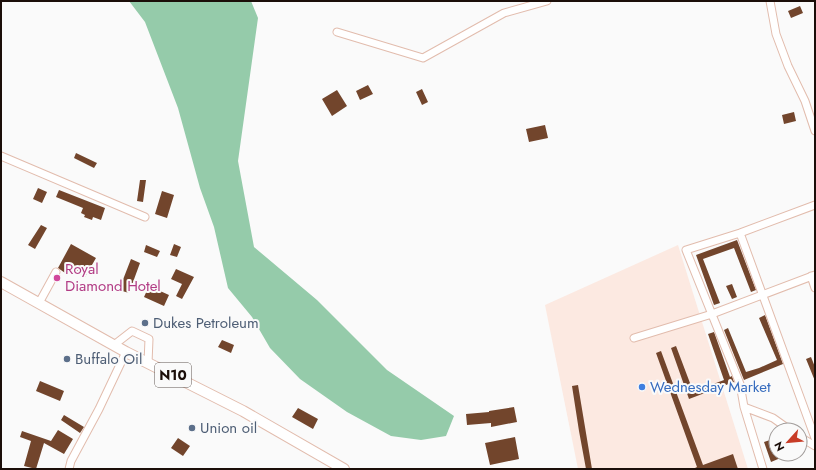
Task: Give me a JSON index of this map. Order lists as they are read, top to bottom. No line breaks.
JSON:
{"streets":{"highway":["N10"]},"places":["Royal Diamond Hotel","Dukes Petroleum","Buffalo Oil","Wednesday Market","Union oil"],"north":"bottom left"}
